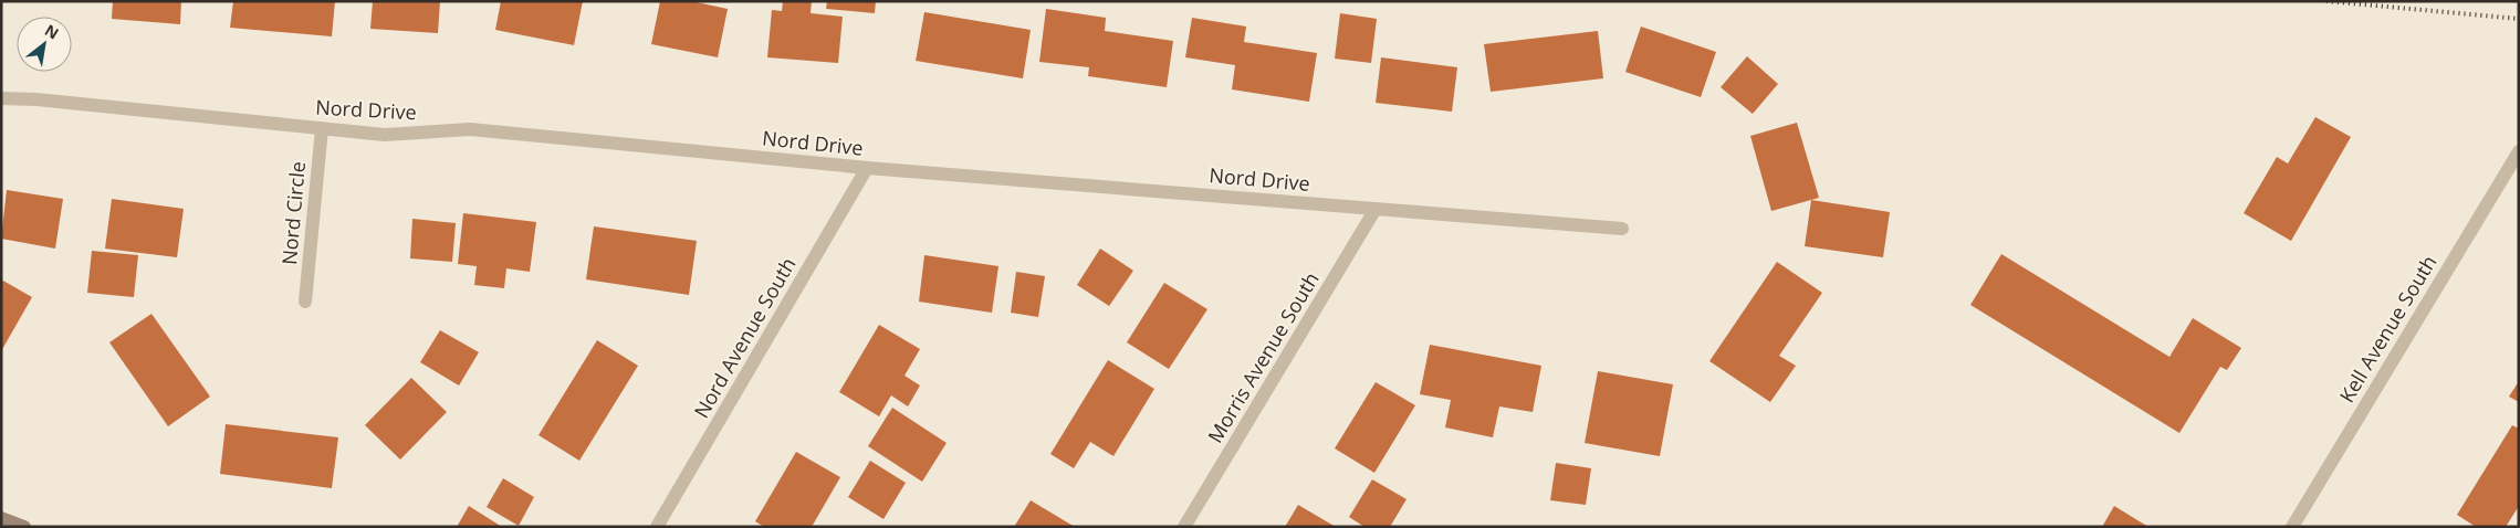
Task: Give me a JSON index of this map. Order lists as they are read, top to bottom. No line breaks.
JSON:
{"streets":{"street":["Nord Drive","Nord Circle","Kell Avenue South","Nord Avenue South","Morris Avenue South"]},"crossings":[["Nord Drive","Nord Circle"],["Nord Drive","Nord Avenue South"],["Nord Drive","Morris Avenue South"]],"north":"top right"}
